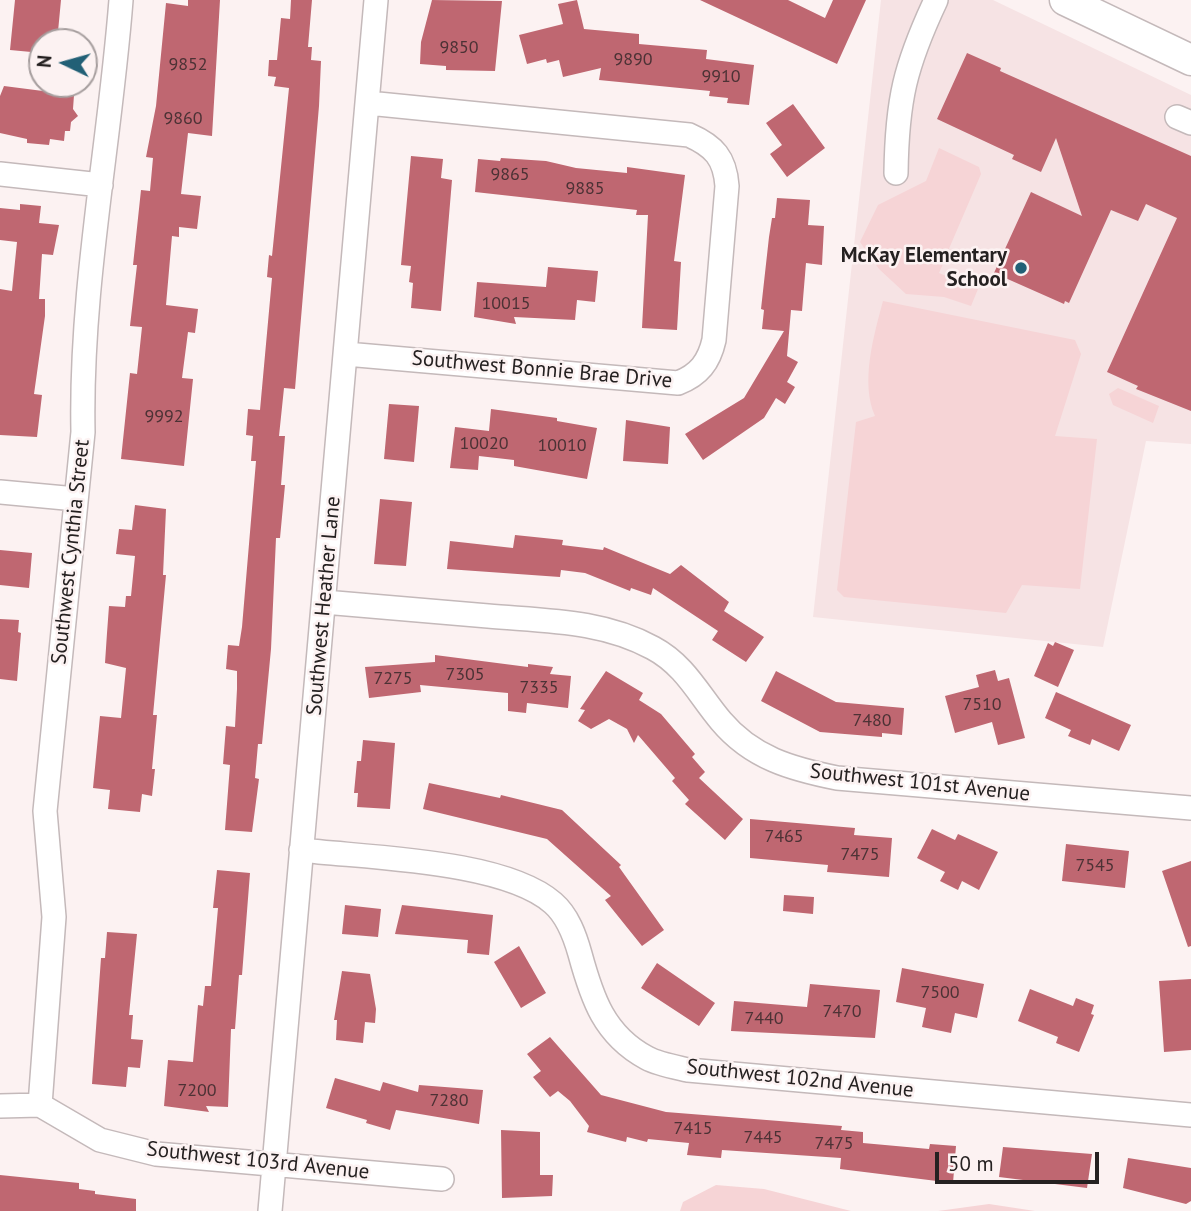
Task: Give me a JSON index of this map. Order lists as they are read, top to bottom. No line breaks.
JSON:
{"streets":{"street":["Southwest Bonnie Brae Drive","Southwest Cynthia Street","Southwest Heather Lane","Southwest 101st Avenue","Southwest 102nd Avenue","Southwest 103rd Avenue"]},"crossings":[["Southwest Bonnie Brae Drive","Southwest Heather Lane"],["Southwest Cynthia Street","Southwest 103rd Avenue"],["Southwest Heather Lane","Southwest 101st Avenue"],["Southwest Heather Lane","Southwest 102nd Avenue"],["Southwest Heather Lane","Southwest 103rd Avenue"]],"places":["McKay Elementary School"],"house_numbers":["9850","9890","9852","9910","9860","9865","9885","10015","9992","10020","10010","7305","7275","7335","7510","7480","7465","7475","7545","7500","7470","7440","7200","7280","7415","7445","7475"],"scale_bar":"50 m","north":"left"}
